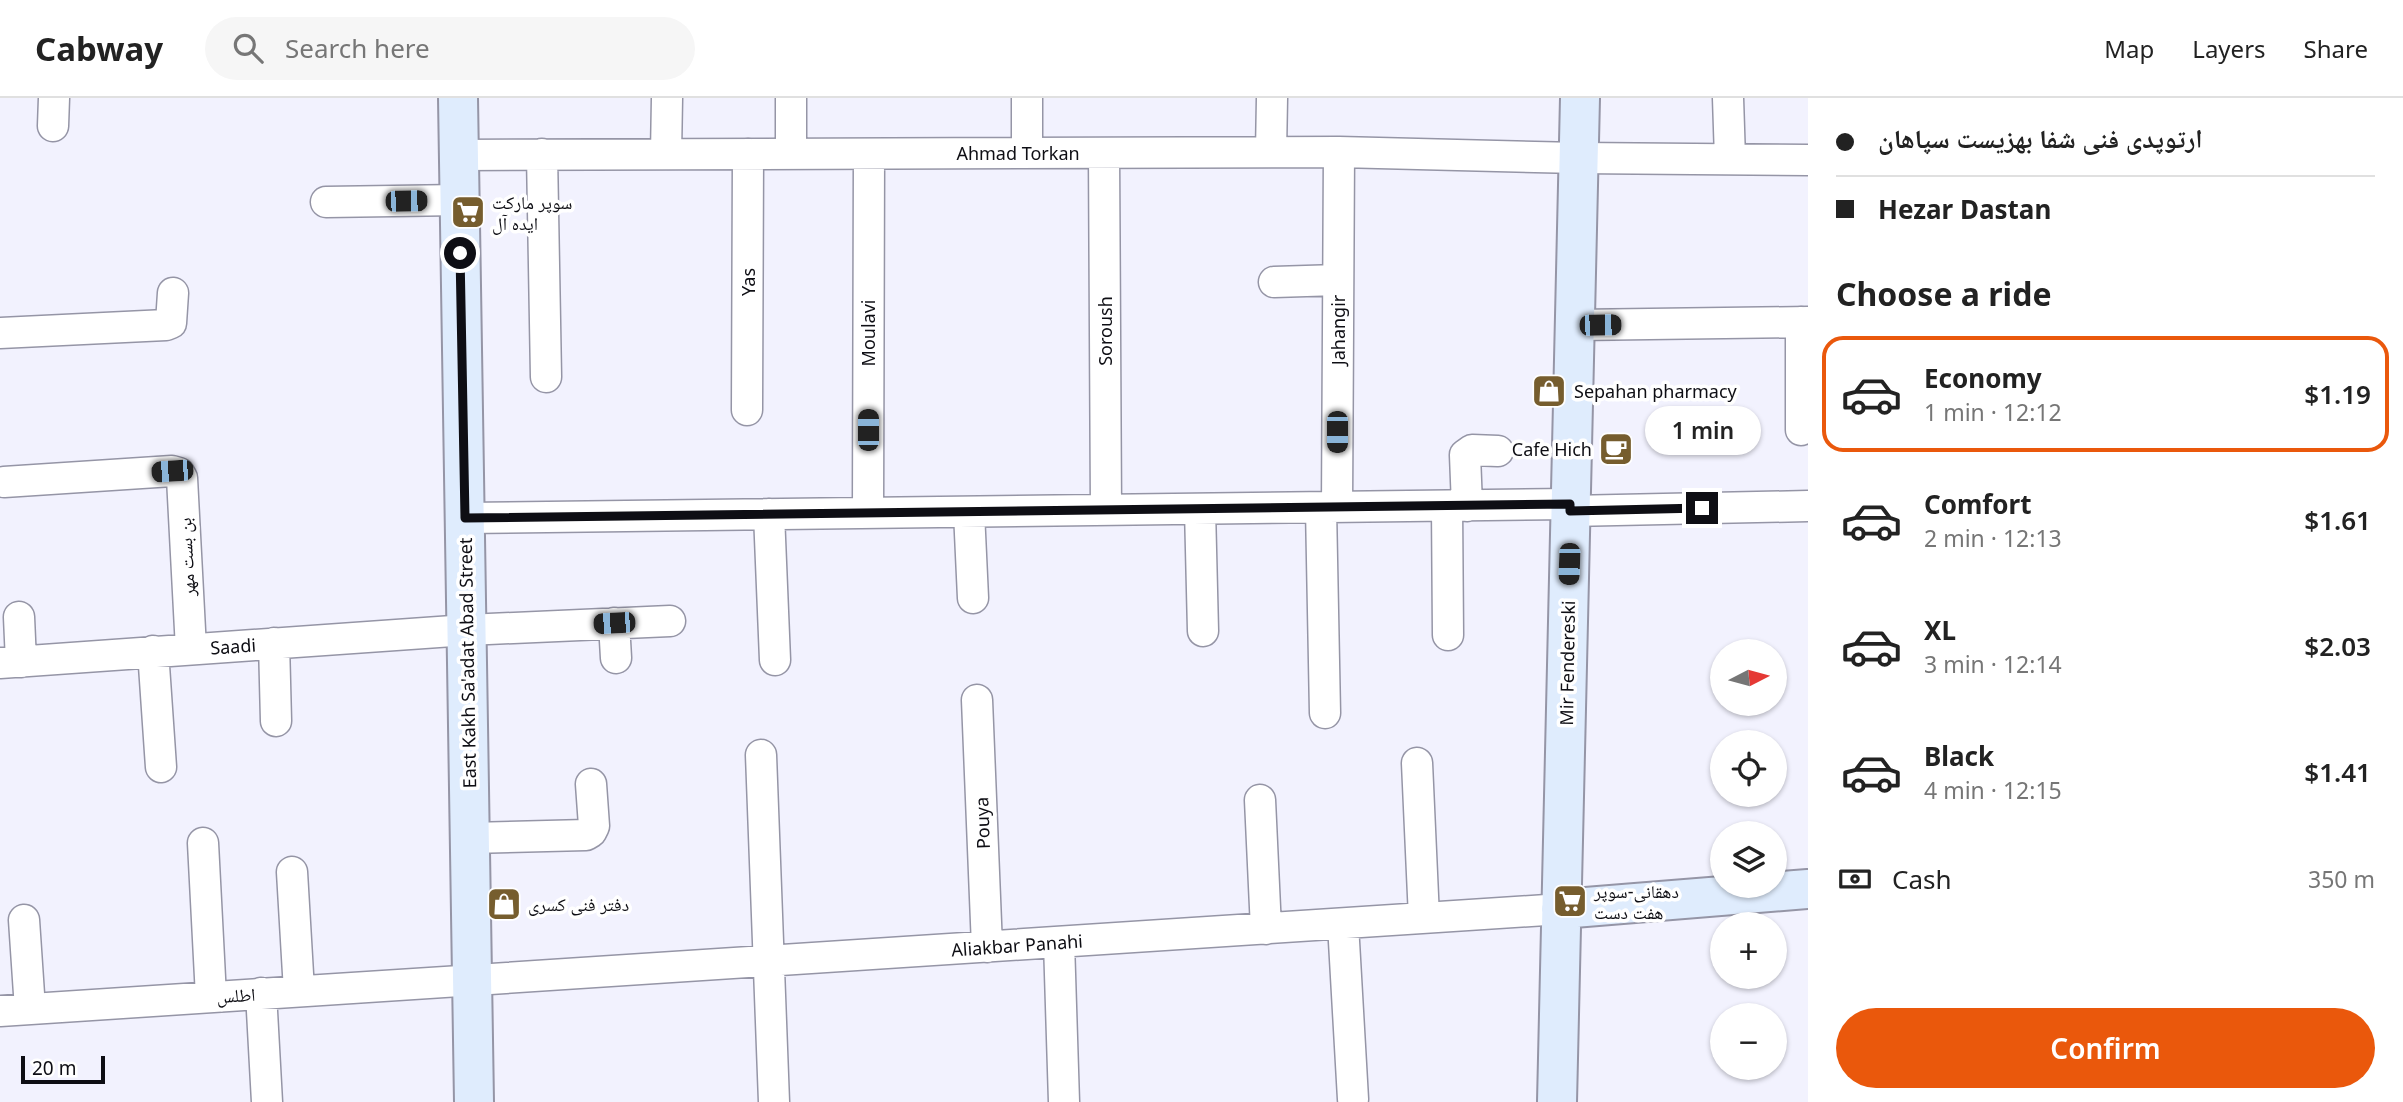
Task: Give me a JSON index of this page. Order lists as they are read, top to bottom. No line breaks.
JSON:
{"streets":{"street":["Ahmad Torkan","Yas","Jahangir","Soroush","Moulavi","بن بست مهر","Saadi","East Kakh Sa'adat Abad Street","Mir Fendereski","Pouya","Aliakbar Panahi","اطلس"]},"crossings":[["Ahmad Torkan","Yas"],["Ahmad Torkan","Jahangir"],["Ahmad Torkan","Soroush"],["Ahmad Torkan","Moulavi"],["Ahmad Torkan","East Kakh Sa'adat Abad Street"],["Ahmad Torkan","Mir Fendereski"],["بن بست مهر","Saadi"],["Saadi","East Kakh Sa'adat Abad Street"],["East Kakh Sa'adat Abad Street","Aliakbar Panahi"],["East Kakh Sa'adat Abad Street","اطلس"],["Mir Fendereski","Aliakbar Panahi"],["Pouya","Aliakbar Panahi"],["Aliakbar Panahi","اطلس"]],"places":{"supermarket":["سوپر مارکت ایده آل","دهقانی-سوپر هفت دست"],"shop":["Sepahan pharmacy","دفتر فنی کسری"],"cafe":["Cafe Hich"]},"scale_bar":"20 m","north":"right","page":{"header":"Cabway","search":"Search here","nav":["Map","Layers","Share"],"banner":["ارتوپدی فنی شفا بهزیست سپاهان","Hezar Dastan"],"heading":"Choose a ride","list":[{"name":"Economy","note":"1 min · 12:12","value":"$1.19"},{"name":"Comfort","note":"2 min · 12:13","value":"$1.61"},{"name":"XL","note":"3 min · 12:14","value":"$2.03"},{"name":"Black","note":"4 min · 12:15","value":"$1.41"}],"bubble":"1 min","map_buttons":["+","−"],"pay":["Cash","350 m"],"buttons":"Confirm","scale":"20 m"}}
